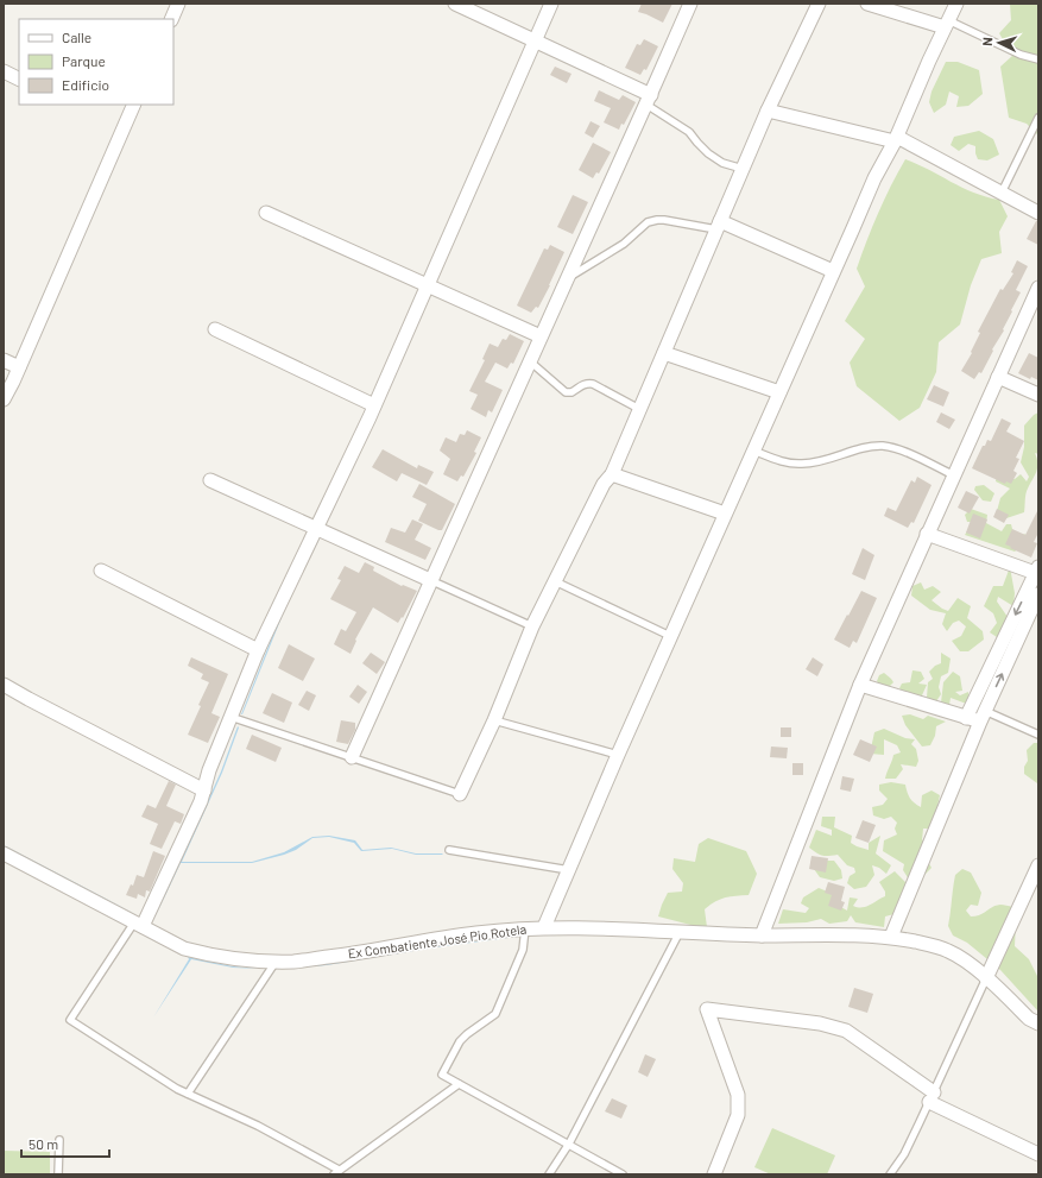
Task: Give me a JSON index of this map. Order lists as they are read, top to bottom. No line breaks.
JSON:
{"streets":{"street":["Ex Combatiente José Pio Rotela"]},"legend":["Calle","Parque","Edificio"],"scale_bar":"50 m","north":"left"}
